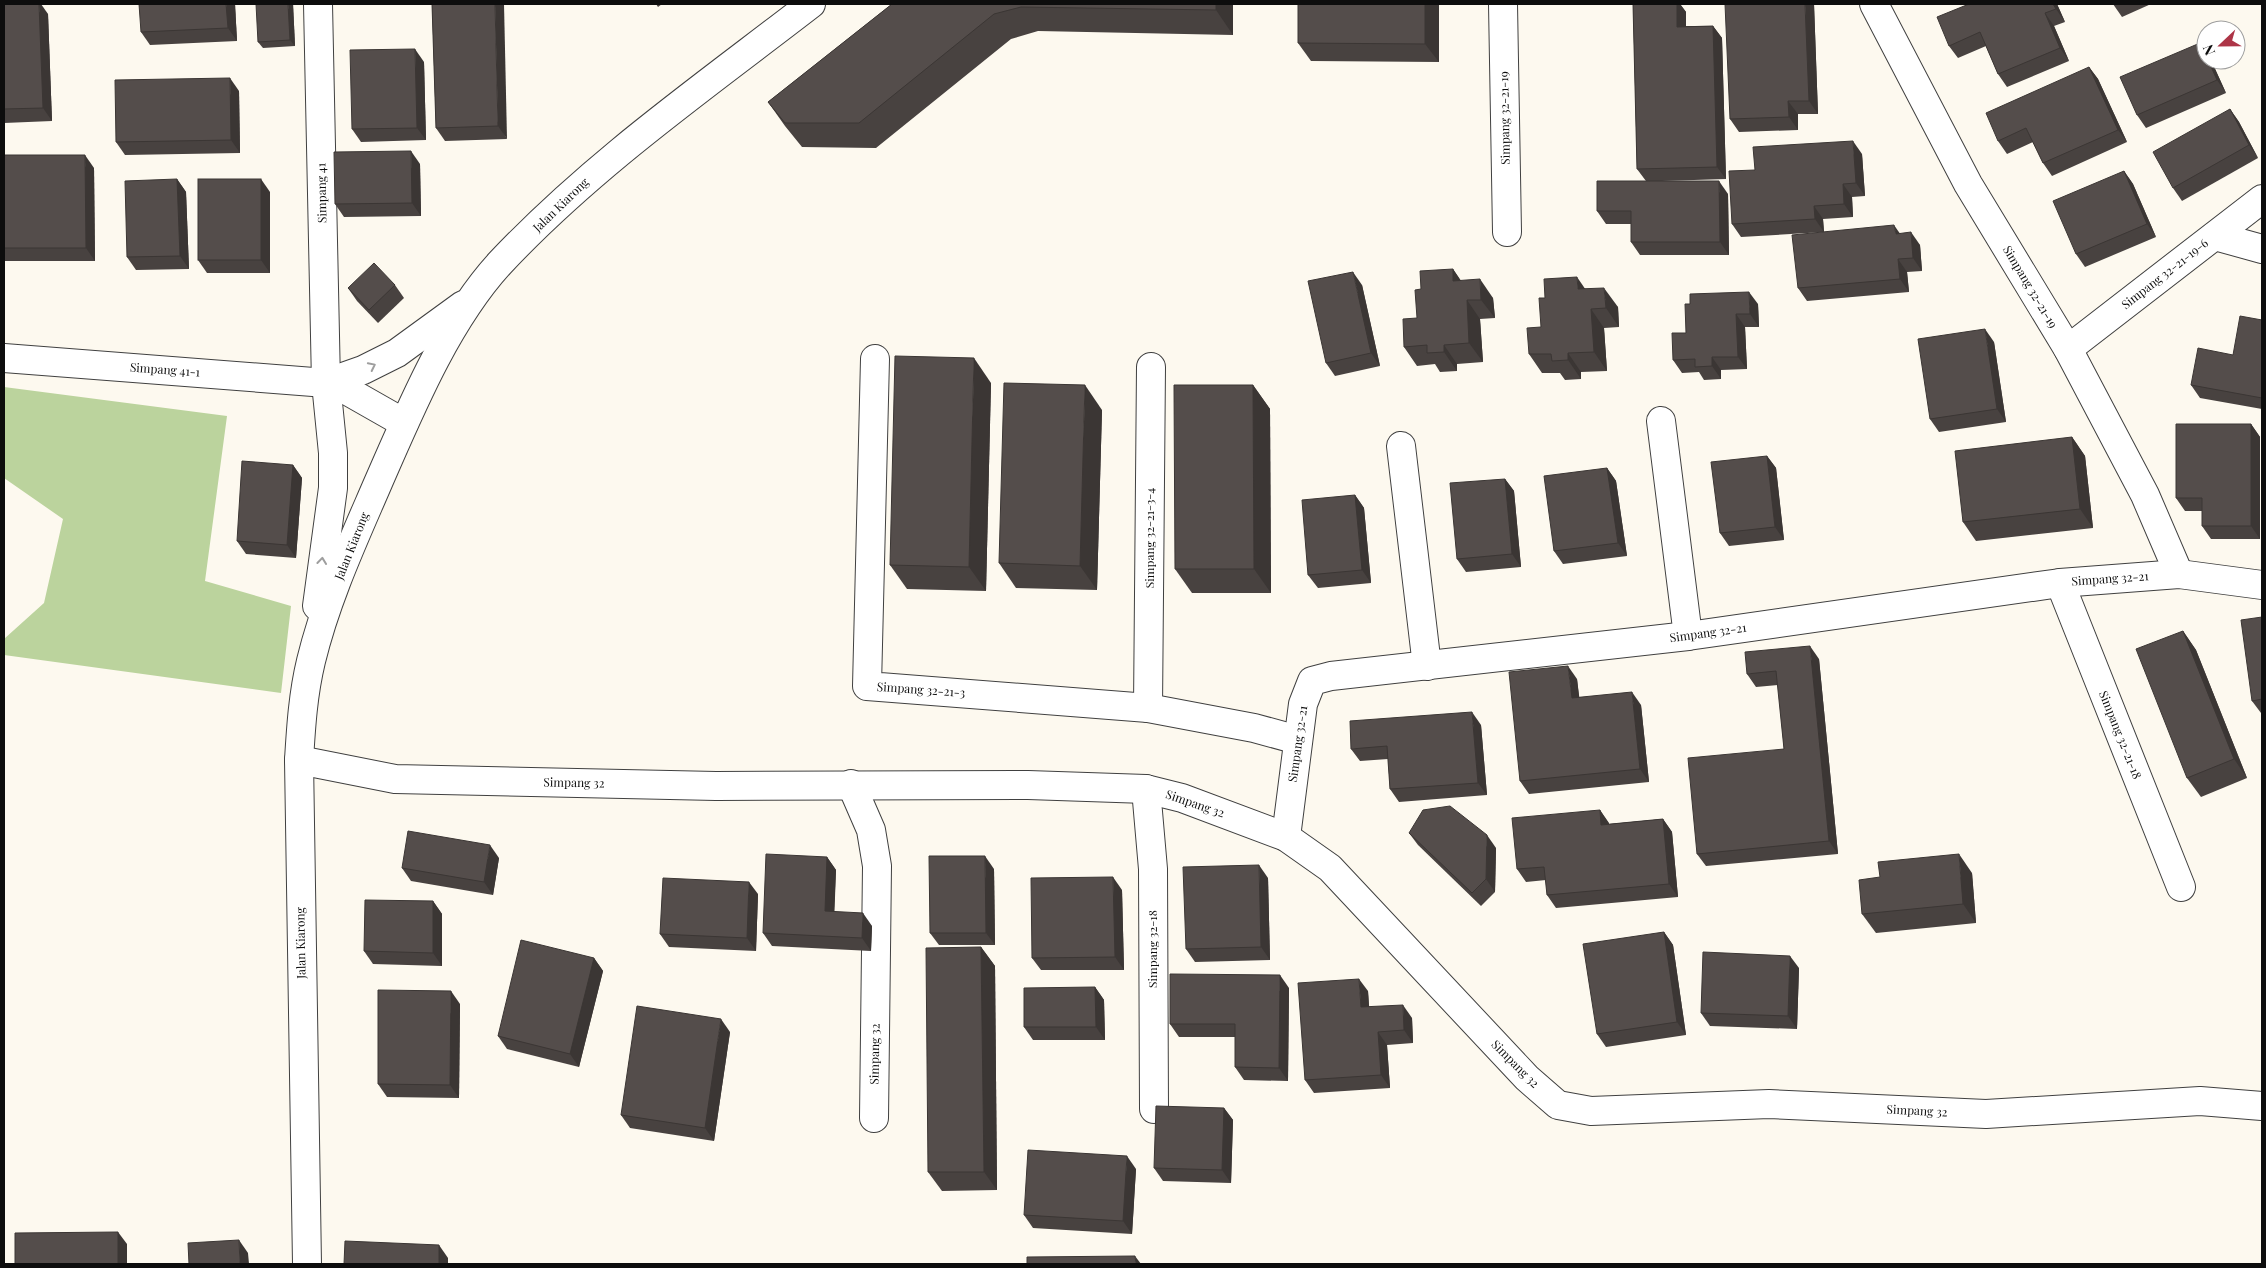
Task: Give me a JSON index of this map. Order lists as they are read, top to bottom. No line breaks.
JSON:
{"streets":{"street":["Simpang 32-21-19","Simpang 41","Jalan Kiarong","Simpang 32-21-19-6","Simpang 41-1","Simpang 32-21-3-4","Simpang 32-21","Simpang 32-21-3","Simpang 32-21-18","Simpang 32","Simpang 32-18"]},"crossings":[["Simpang 32-21-19","Simpang 32-21-19-6"],["Simpang 32-21-19","Simpang 32-21"],["Simpang 41","Simpang 41-1"],["Jalan Kiarong","Simpang 41-1"],["Jalan Kiarong","Simpang 32"],["Simpang 32-21-3-4","Simpang 32-21-3"],["Simpang 32-21","Simpang 32-21-3"],["Simpang 32-21","Simpang 32-21-18"],["Simpang 32-21","Simpang 32"],["Simpang 32","Simpang 32-18"]],"north":"left"}
